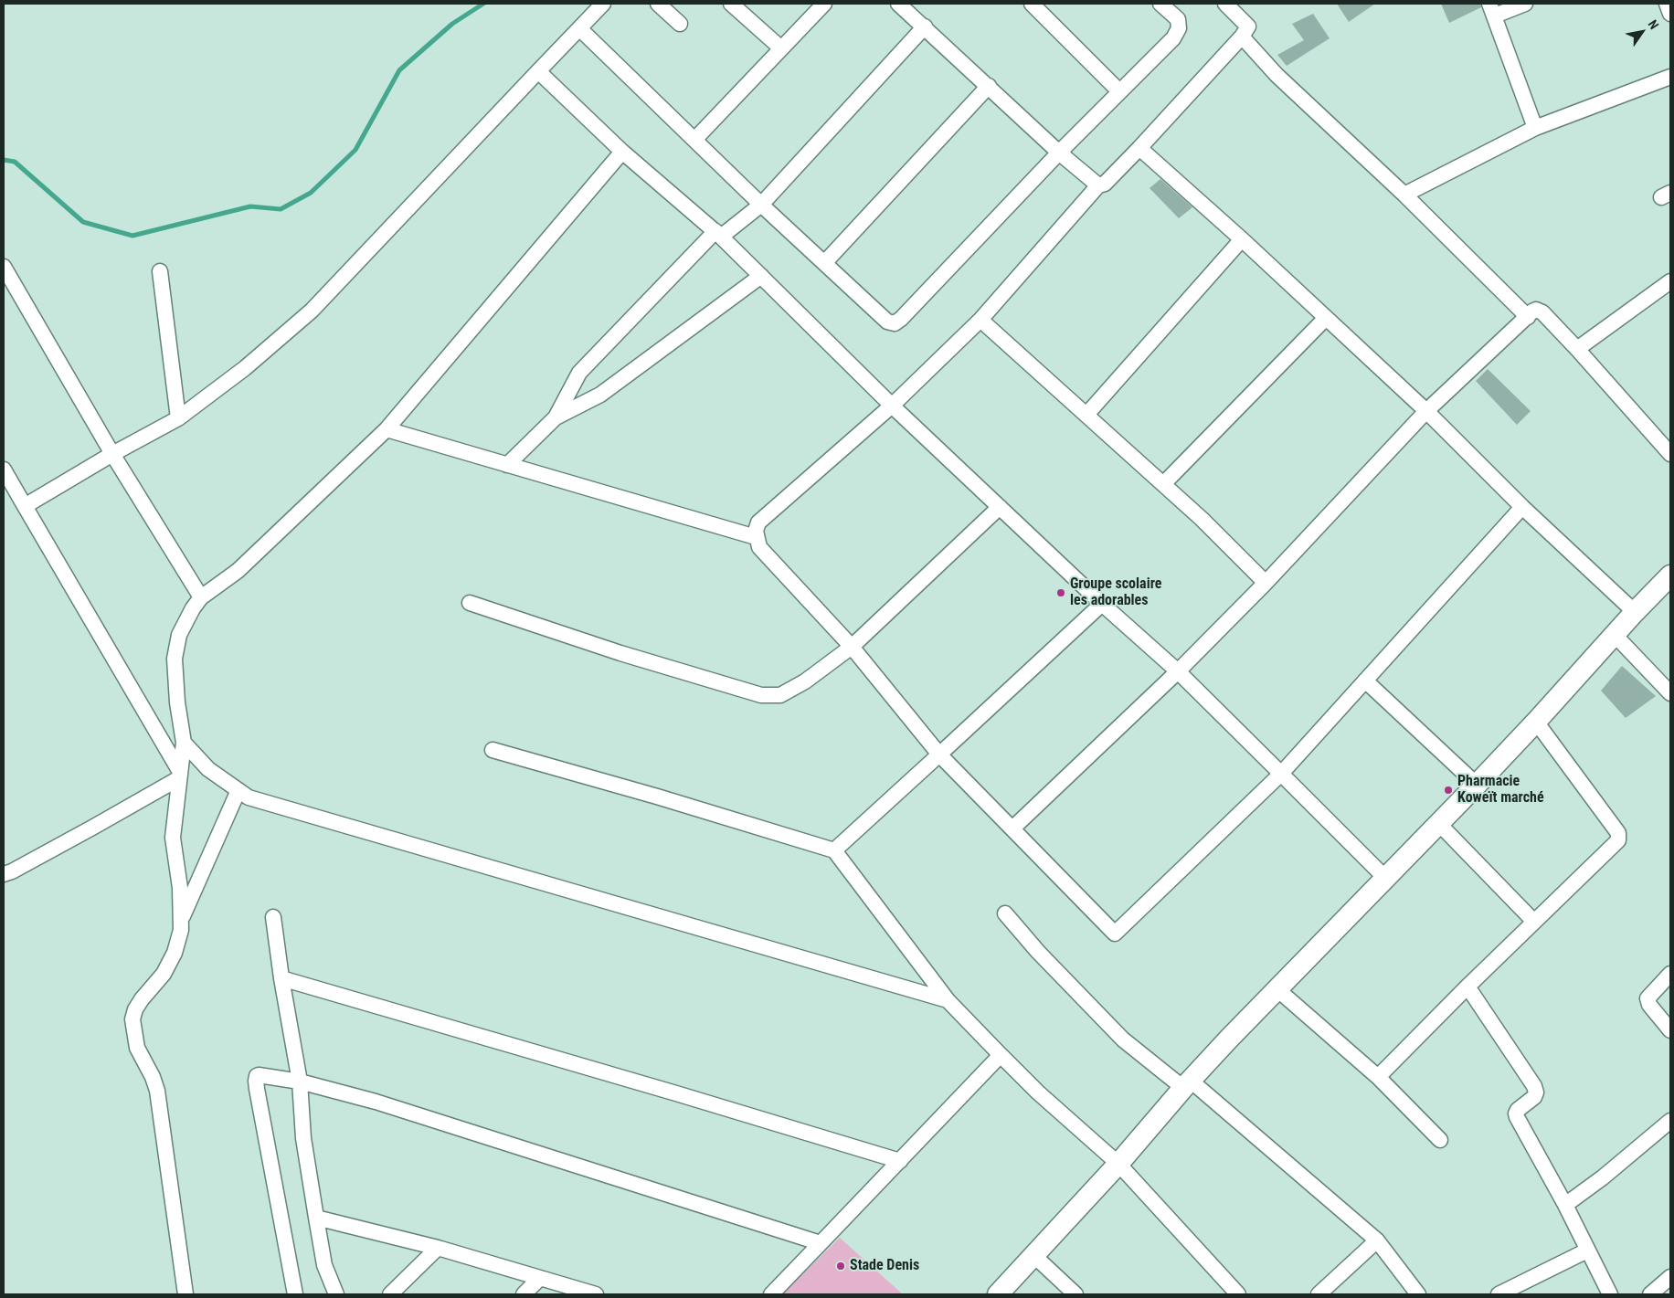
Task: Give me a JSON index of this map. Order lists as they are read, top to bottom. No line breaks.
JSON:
{"places":["Groupe scolaire les adorables","Pharmacie Koweït marché","Stade Denis"],"north":"top right"}
